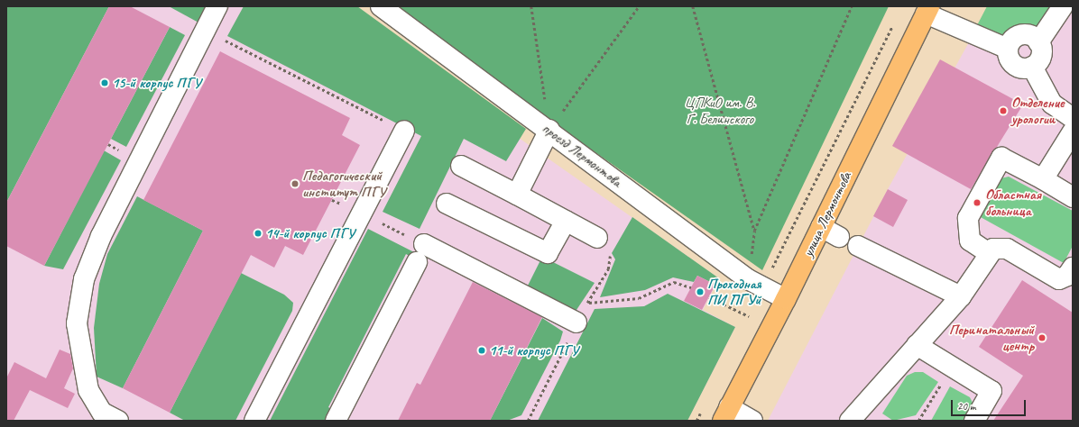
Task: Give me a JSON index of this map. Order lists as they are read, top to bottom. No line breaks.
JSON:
{"streets":{"main road":["улица Лермонтова"],"street":["проезд Лермонтова"]},"crossings":[["проезд Лермонтова","улица Лермонтова"]],"parks":["ЦПКиО им. В. Г. Белинского"],"places":["15-й корпус ПГУ","Отделение урологии","Педагогический институт ПГУ","Областная больница","14-й корпус ПГУ","Проходная ПИ ПГУй","Перинатальный центр","11-й корпус ПГУ"],"scale_bar":"20 m"}
